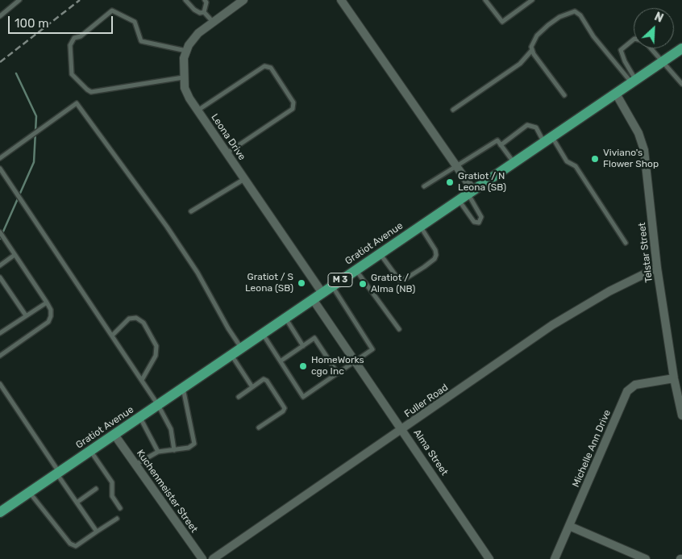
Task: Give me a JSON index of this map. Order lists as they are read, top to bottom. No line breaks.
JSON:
{"streets":{"main road":["Gratiot Avenue","M 3"],"street":["Leona Drive","Telstar Street","Fuller Road","Michelle Ann Drive","Alma Street","Kuchenmeister Street"]},"crossings":[["Leona Drive","Gratiot Avenue"],["Gratiot Avenue","Telstar Street"],["Gratiot Avenue","Alma Street"],["Gratiot Avenue","Kuchenmeister Street"],["Telstar Street","Fuller Road"],["Telstar Street","Michelle Ann Drive"],["Fuller Road","Alma Street"]],"places":["Viviano's Flower Shop","Gratiot / N Leona (SB)","Gratiot / S Leona (SB)","Gratiot / Alma (NB)","HomeWorks cgo Inc"],"scale_bar":"100 m","north":"top right"}
